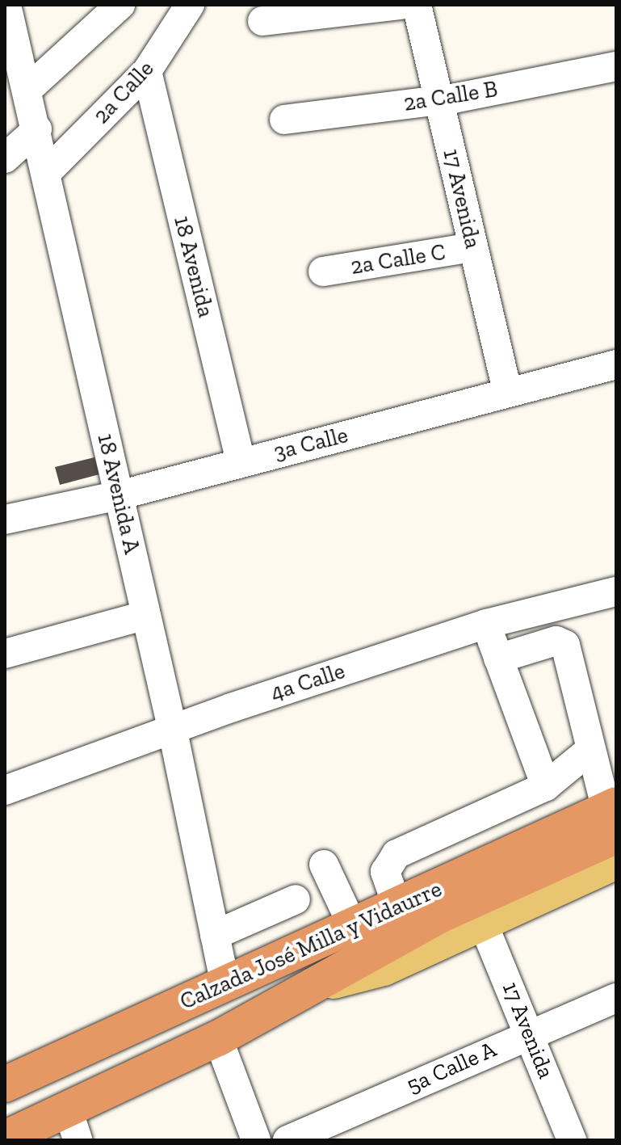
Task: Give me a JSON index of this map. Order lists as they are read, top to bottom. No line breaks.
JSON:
{"streets":{"highway":["Calzada José Milla y Vidaurre"],"street":["2a Calle","2a Calle B","17 Avenida","2a Calle C","18 Avenida","3a Calle","18 Avenida A","4a Calle","5a Calle A"]},"crossings":[["2a Calle","18 Avenida"],["2a Calle","18 Avenida A"],["2a Calle B","17 Avenida"],["17 Avenida","2a Calle C"],["17 Avenida","3a Calle"],["17 Avenida","Calzada José Milla y Vidaurre"],["17 Avenida","5a Calle A"],["18 Avenida","3a Calle"],["3a Calle","18 Avenida A"],["18 Avenida A","4a Calle"],["18 Avenida A","Calzada José Milla y Vidaurre"]]}
